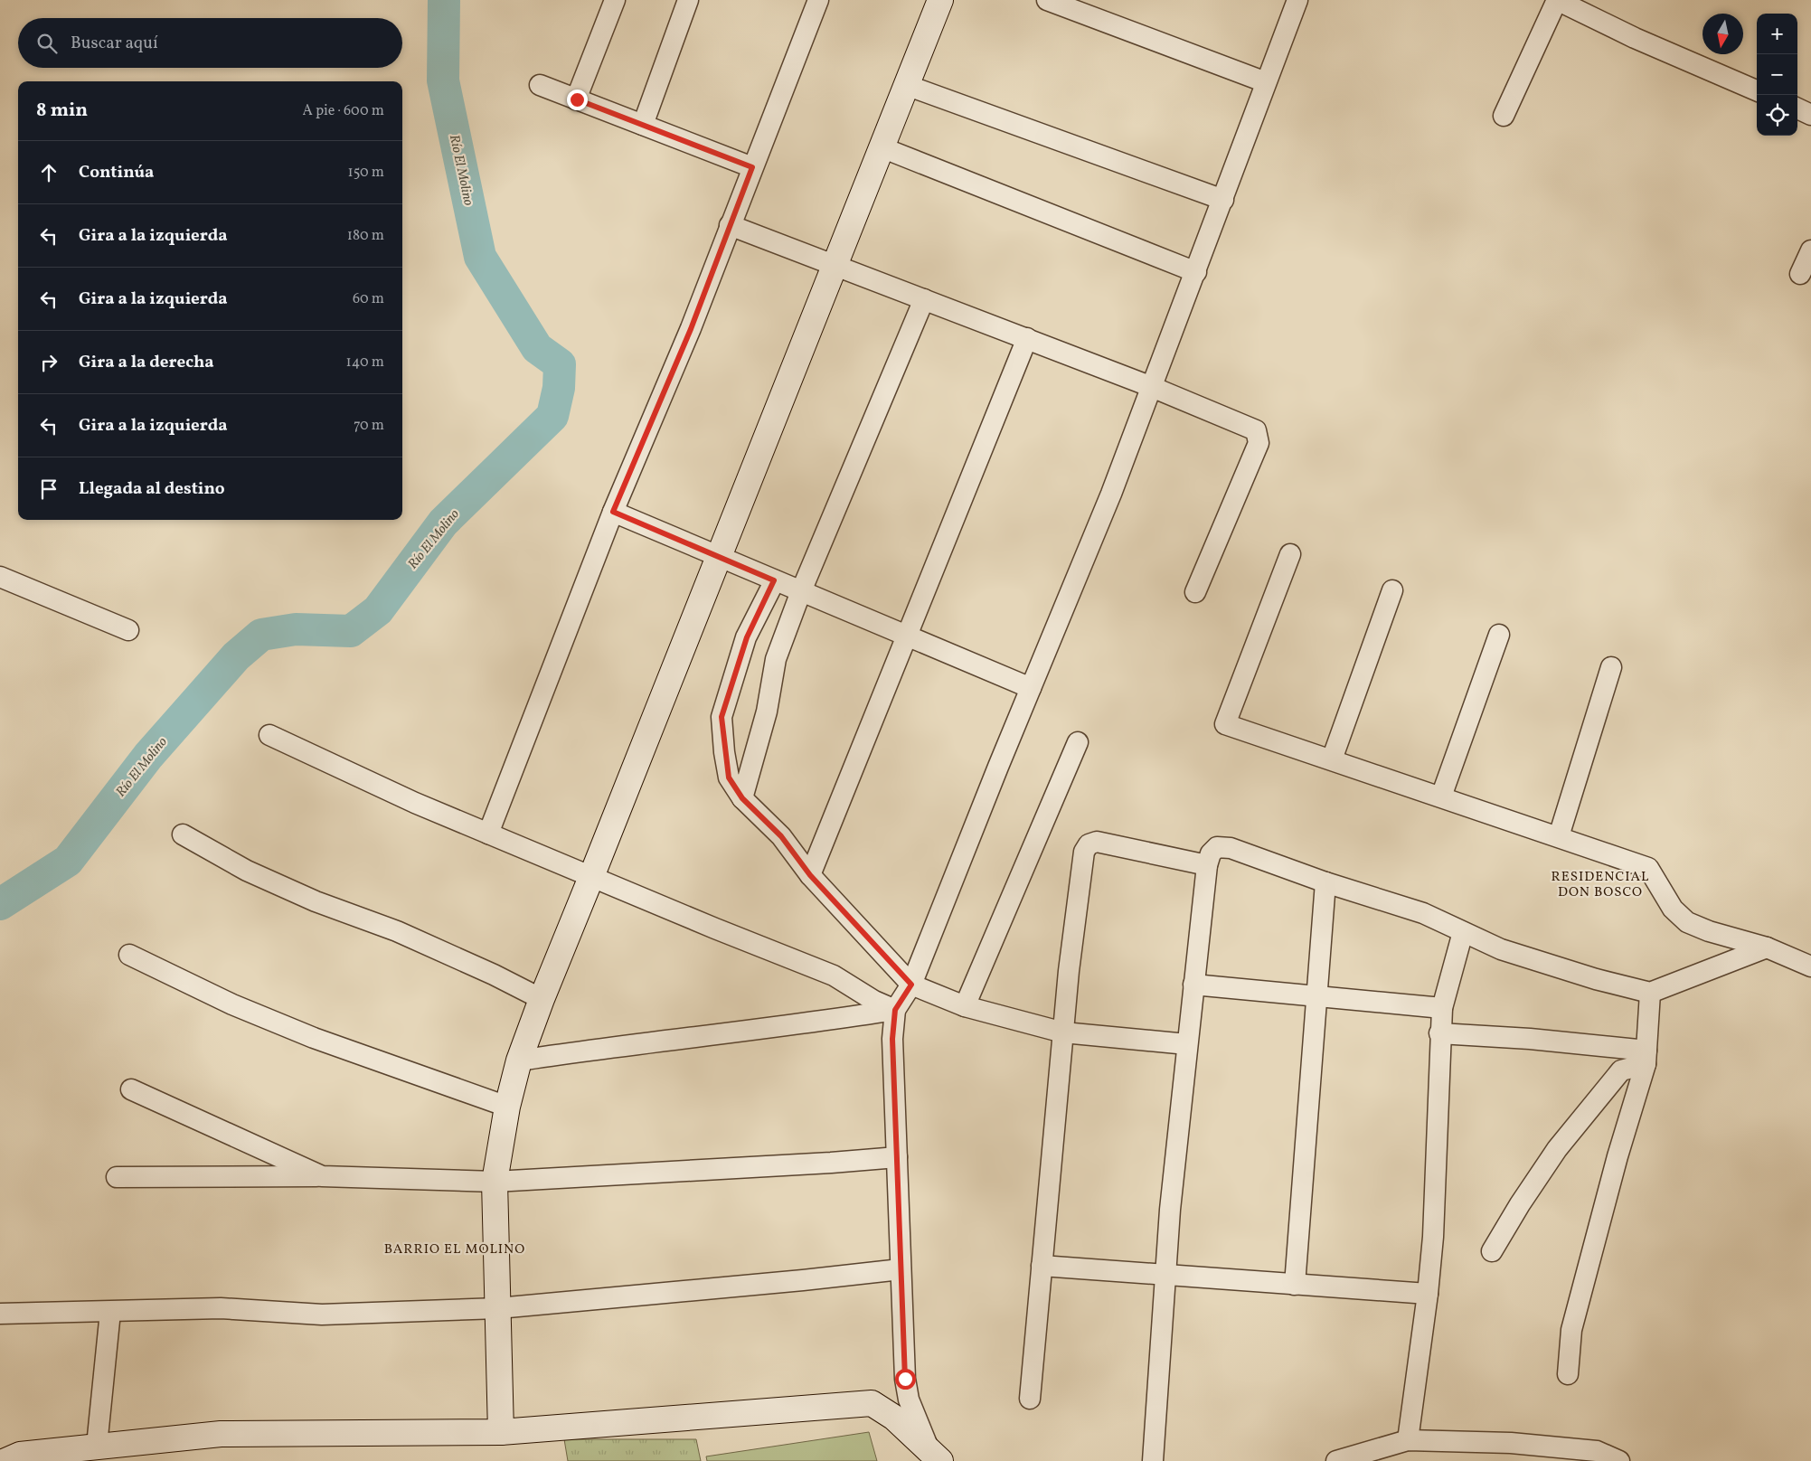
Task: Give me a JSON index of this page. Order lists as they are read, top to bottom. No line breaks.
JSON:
{"districts":["RESIDENCIAL DON BOSCO","BARRIO EL MOLINO"],"water":["Río El Molino"],"north":"bottom","page":{"map_buttons":["+","−"],"search":"Buscar aquí","heading":["8 min","A pie · 600 m"],"list":[["Continúa","150 m"],["Gira a la izquierda","180 m"],["Gira a la izquierda","60 m"],["Gira a la derecha","140 m"],["Gira a la izquierda","70 m"],"Llegada al destino"]}}
